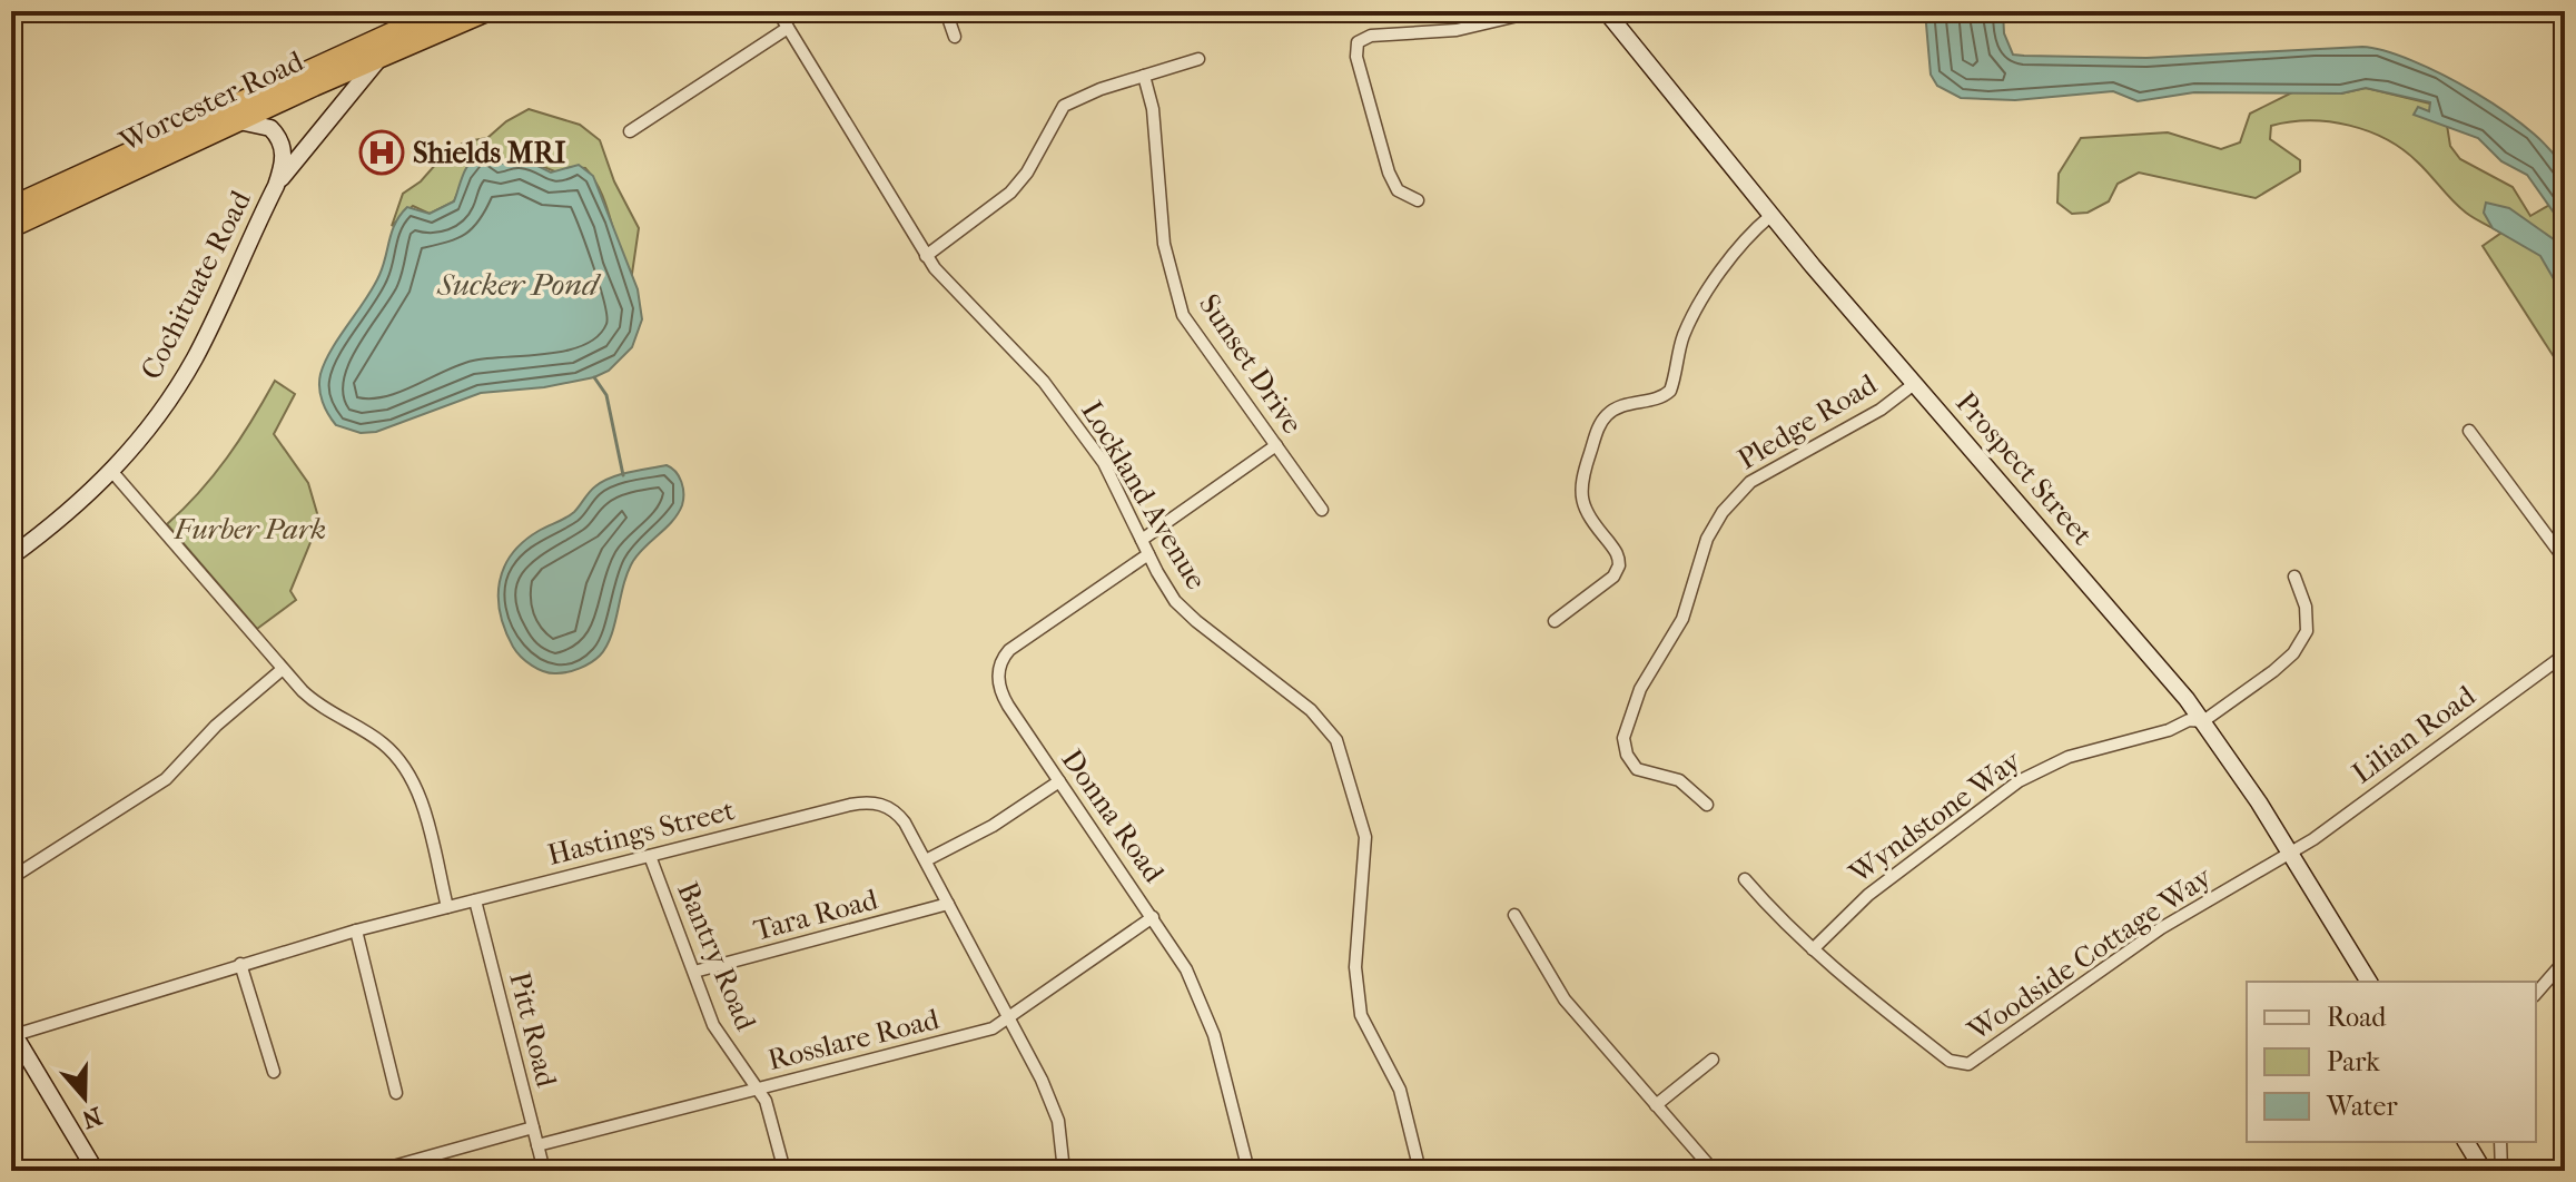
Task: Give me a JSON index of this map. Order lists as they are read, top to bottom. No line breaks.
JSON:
{"streets":{"highway":["Worcester Road"],"street":["Cochituate Road","Sunset Drive","Pledge Road","Prospect Street","Lockland Avenue","Lilian Road","Donna Road","Wyndstone Way","Hastings Street","Tara Road","Woodside Cottage Way","Bantry Road","Pitt Road","Rosslare Road"]},"crossings":[["Worcester Road","Cochituate Road"],["Pledge Road","Prospect Street"],["Prospect Street","Lilian Road"],["Prospect Street","Wyndstone Way"],["Prospect Street","Woodside Cottage Way"],["Lockland Avenue","Donna Road"],["Lilian Road","Woodside Cottage Way"],["Donna Road","Rosslare Road"],["Wyndstone Way","Woodside Cottage Way"],["Hastings Street","Tara Road"],["Hastings Street","Bantry Road"],["Hastings Street","Pitt Road"],["Hastings Street","Rosslare Road"],["Tara Road","Bantry Road"],["Bantry Road","Rosslare Road"],["Pitt Road","Rosslare Road"]],"water":["Sucker Pond"],"parks":["Furber Park"],"places":{"hospital":["Shields MRI"]},"legend":["Road","Park","Water"],"north":"bottom"}
